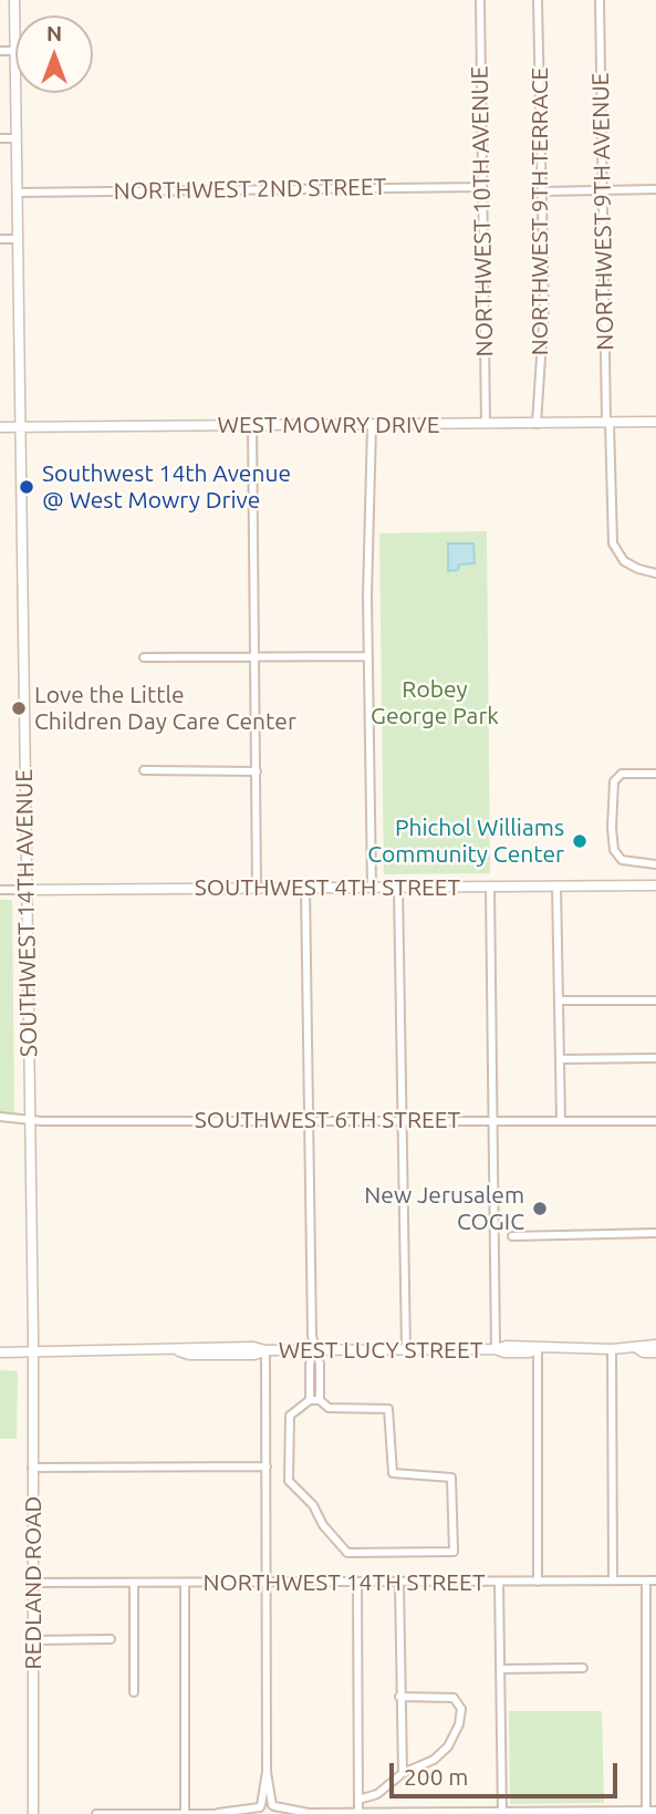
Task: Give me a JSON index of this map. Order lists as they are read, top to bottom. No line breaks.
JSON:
{"streets":{"street":["NORTHWEST 2ND STREET","NORTHWEST 10TH AVENUE","NORTHWEST 9TH TERRACE","NORTHWEST 9TH AVENUE","WEST MOWRY DRIVE","SOUTHWEST 4TH STREET","SOUTHWEST 14TH AVENUE","SOUTHWEST 6TH STREET","WEST LUCY STREET","REDLAND ROAD","NORTHWEST 14TH STREET"]},"crossings":[["NORTHWEST 2ND STREET","NORTHWEST 10TH AVENUE"],["NORTHWEST 2ND STREET","SOUTHWEST 14TH AVENUE"],["NORTHWEST 10TH AVENUE","WEST MOWRY DRIVE"],["NORTHWEST 9TH TERRACE","WEST MOWRY DRIVE"],["NORTHWEST 9TH AVENUE","WEST MOWRY DRIVE"],["WEST MOWRY DRIVE","SOUTHWEST 14TH AVENUE"],["SOUTHWEST 4TH STREET","SOUTHWEST 14TH AVENUE"],["SOUTHWEST 14TH AVENUE","SOUTHWEST 6TH STREET"],["SOUTHWEST 14TH AVENUE","WEST LUCY STREET"],["SOUTHWEST 14TH AVENUE","REDLAND ROAD"],["WEST LUCY STREET","REDLAND ROAD"],["REDLAND ROAD","NORTHWEST 14TH STREET"]],"parks":["Robey George Park"],"places":["Southwest 14th Avenue @ West Mowry Drive","Love the Little Children Day Care Center","Phichol Williams Community Center","New Jerusalem COGIC"],"scale_bar":"200 m","north":"top"}
